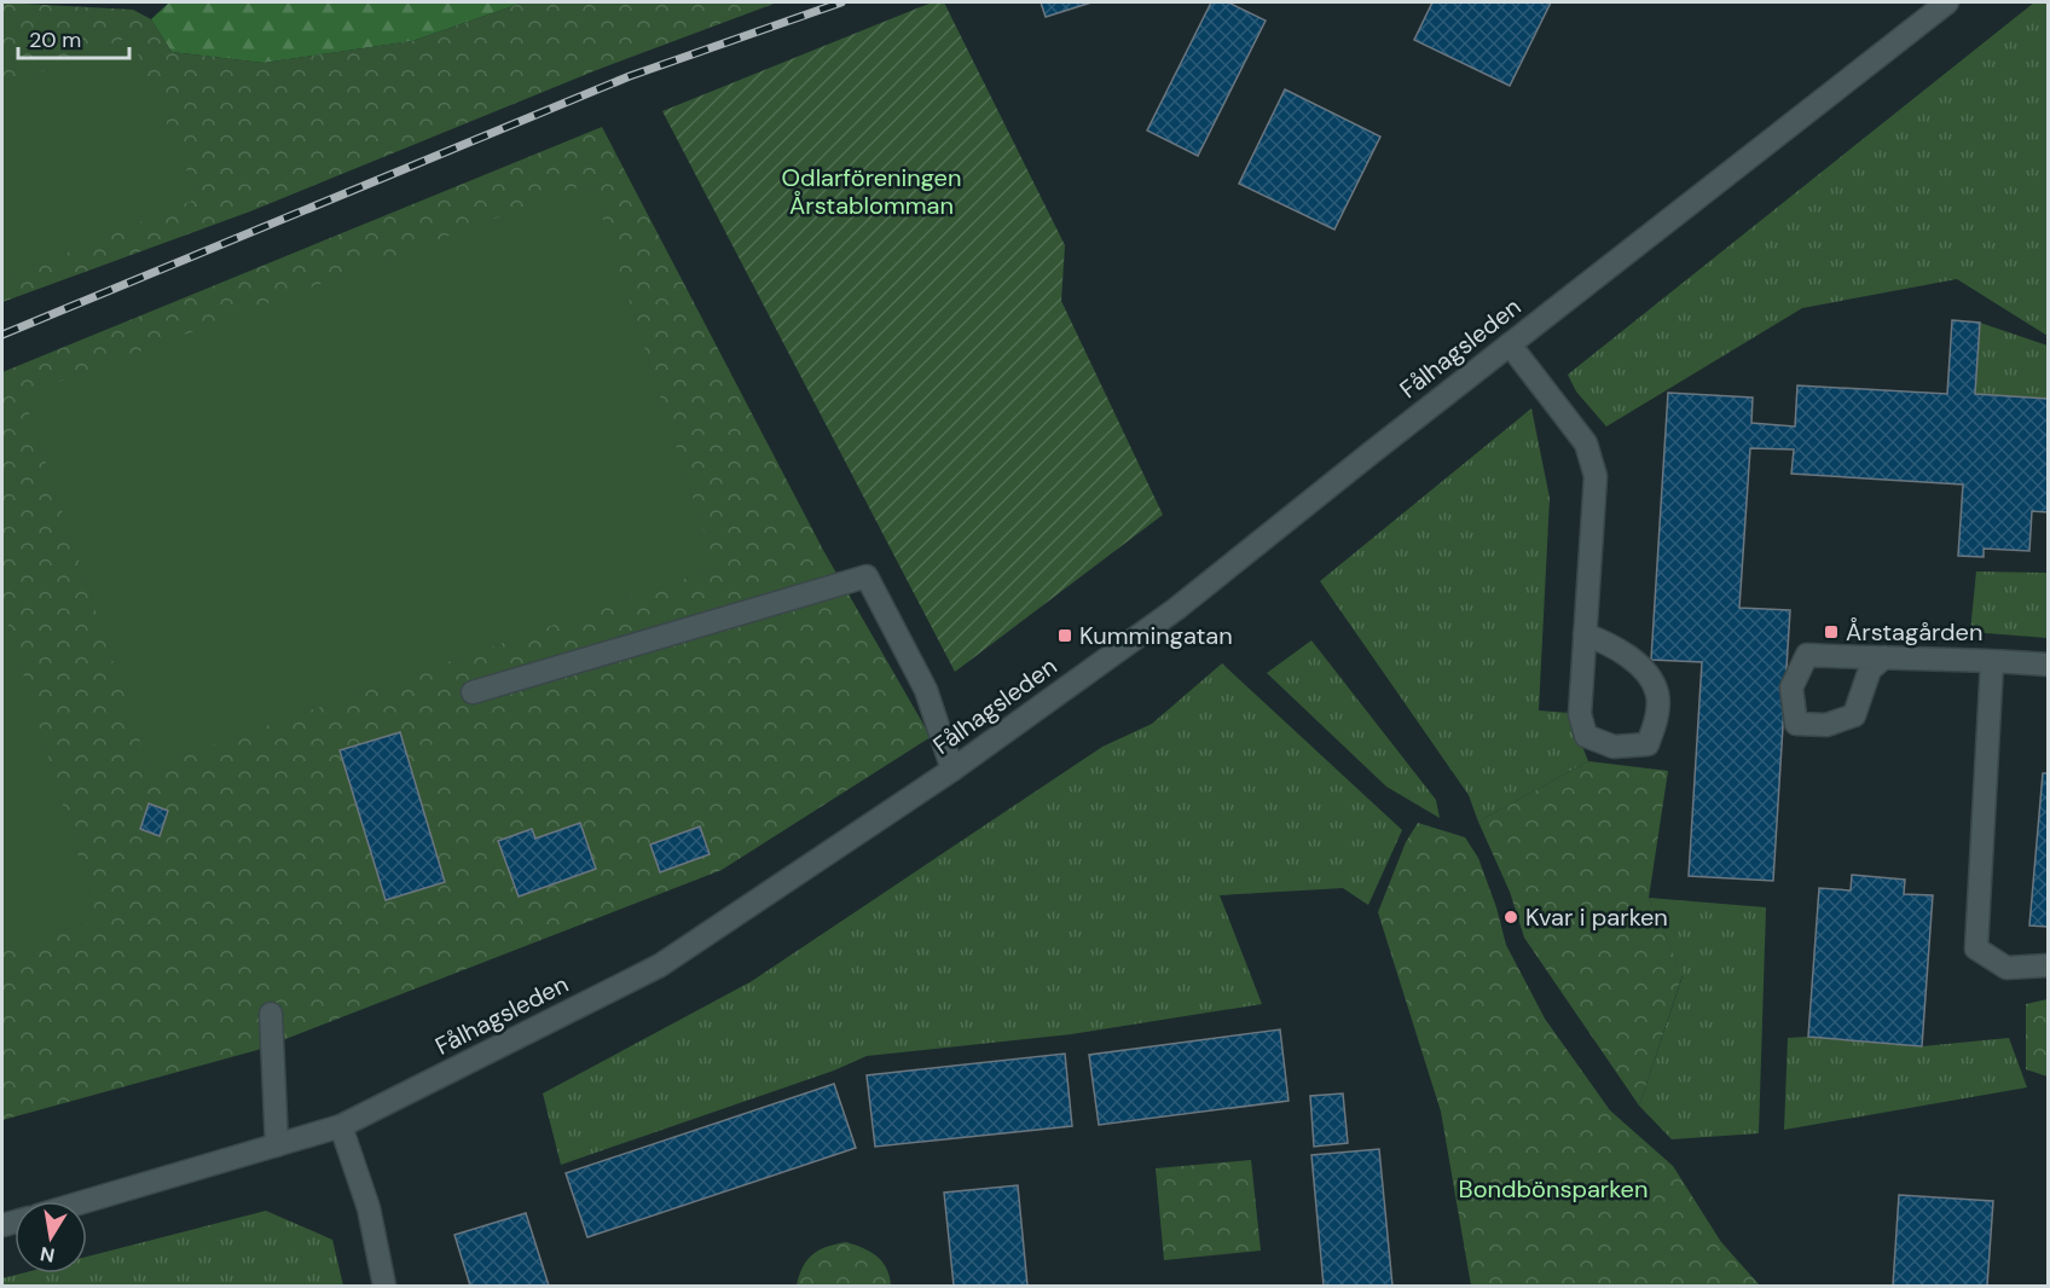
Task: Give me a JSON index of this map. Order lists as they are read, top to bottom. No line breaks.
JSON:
{"streets":{"street":["Fålhagsleden"]},"parks":["Odlarföreningen Årstablomman","Bondbönsparken"],"places":{"transit":["Årstagården","Kummingatan"],"other":["Kvar i parken"]},"scale_bar":"20 m","north":"bottom"}
